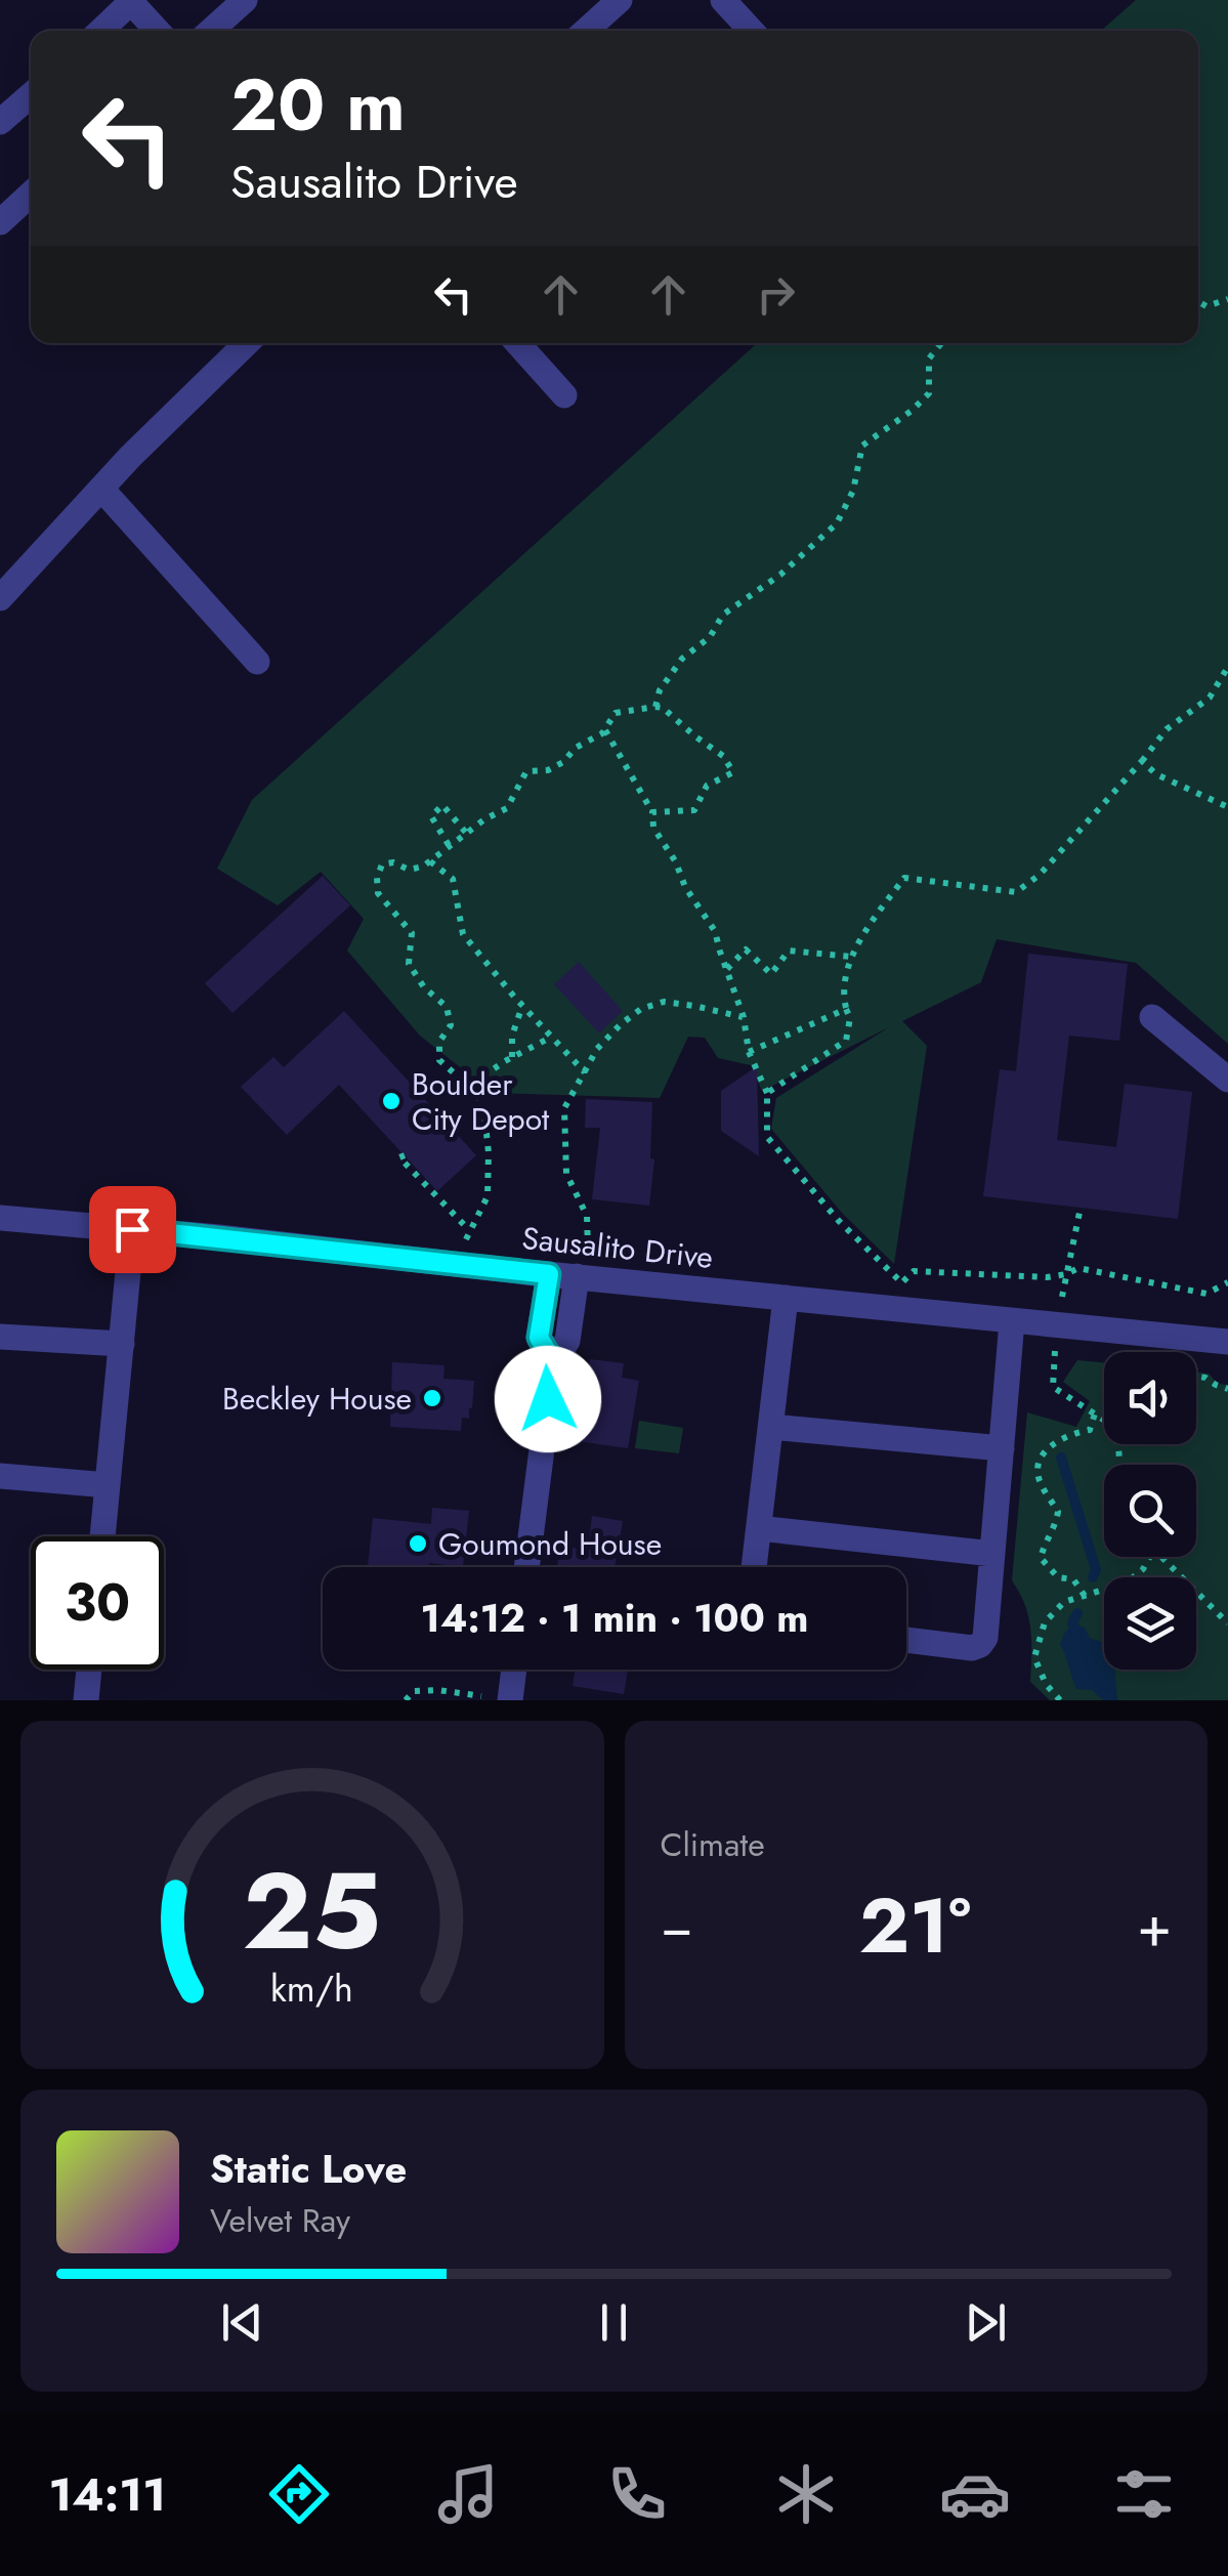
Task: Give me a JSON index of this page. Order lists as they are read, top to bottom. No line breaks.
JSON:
{"streets":{"street":["Sausalito Drive"]},"places":["Boulder City Depot","Beckley House","Goumond House"],"page":{"turn":["20 m","Sausalito Drive"],"limit":"30","trip":"14:12 · 1 min · 100 m","tile":"Climate","heat":["−","21°","+"],"song":["Static Love","Velvet Ray"],"tabs":"14:11","gauge":["25","km/h"]}}
